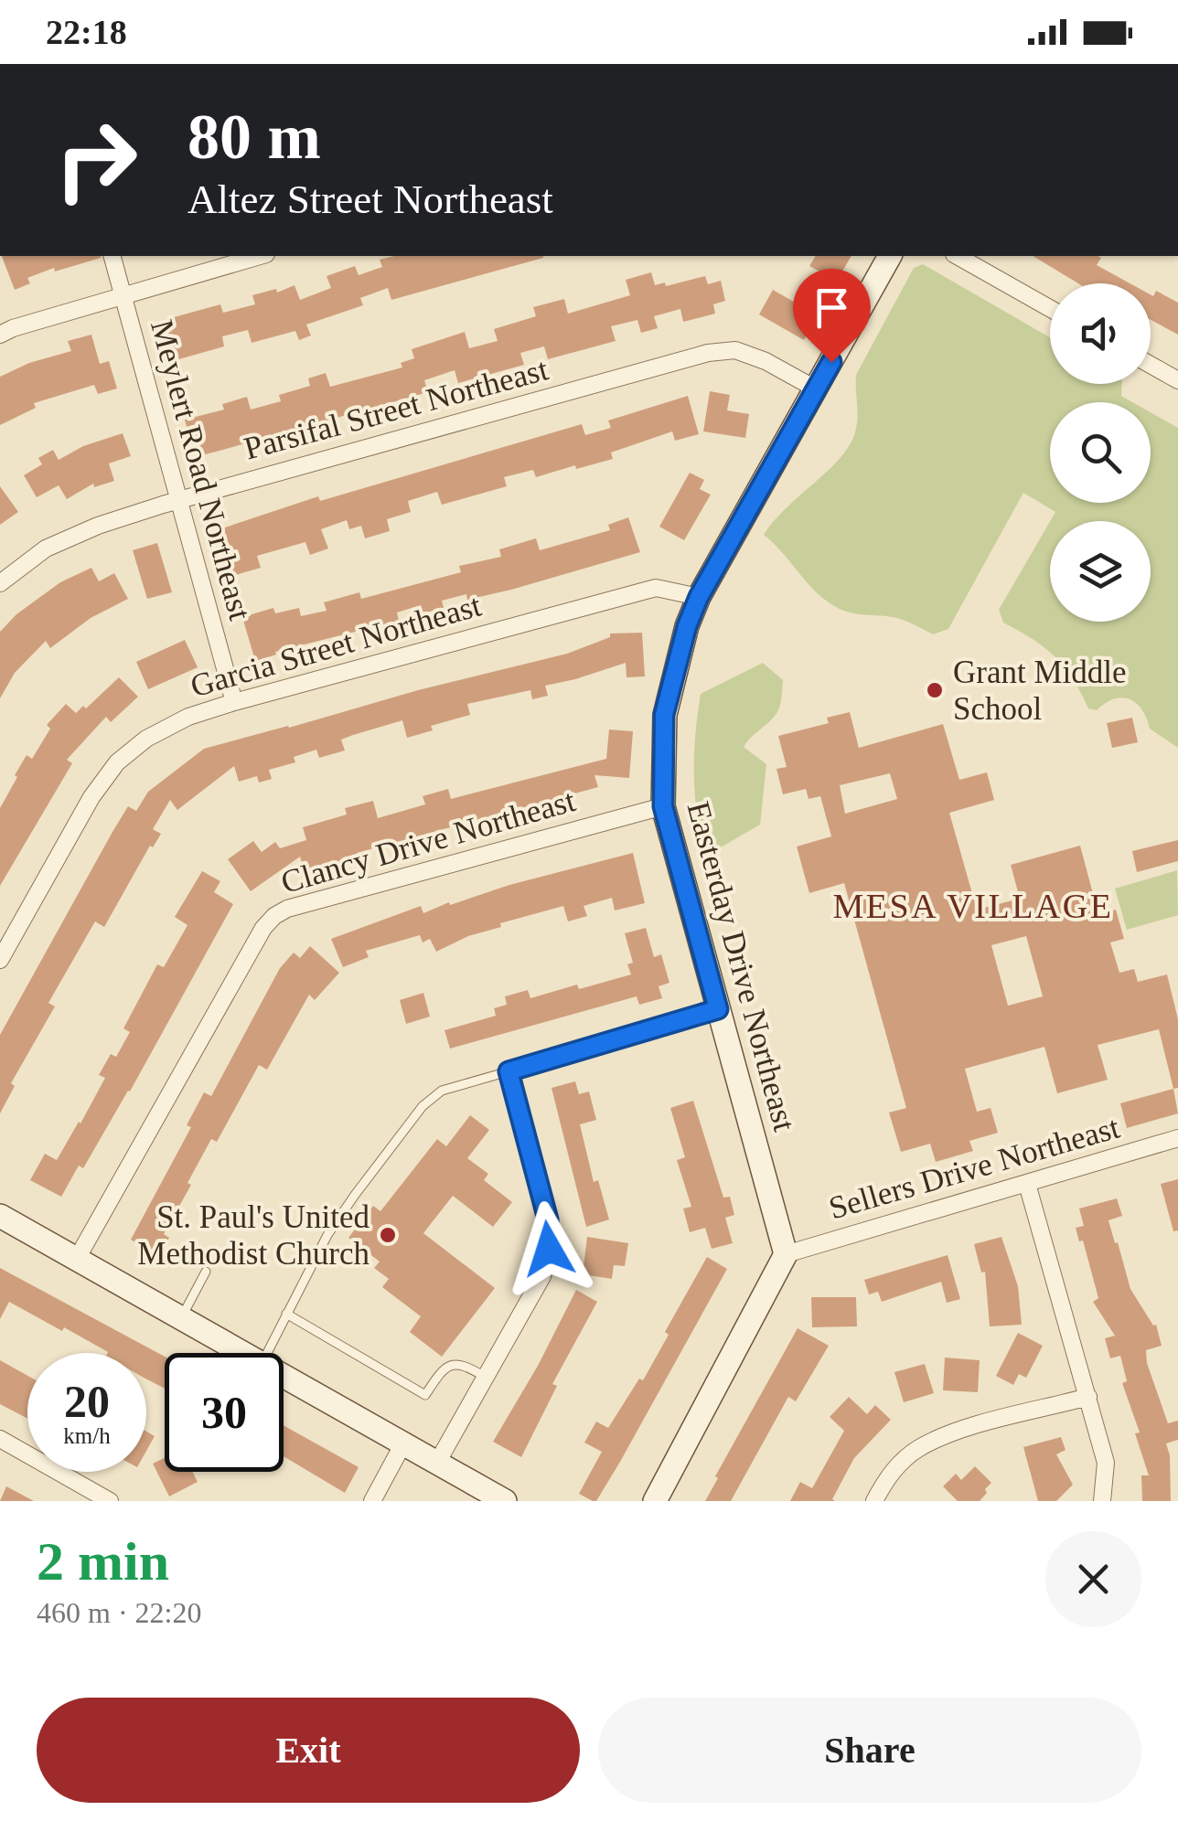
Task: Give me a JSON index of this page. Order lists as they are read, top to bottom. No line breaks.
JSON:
{"streets":{"street":["Parsifal Street Northeast","Meylert Road Northeast","Garcia Street Northeast","Clancy Drive Northeast","Easterday Drive Northeast","Sellers Drive Northeast"]},"crossings":[["Parsifal Street Northeast","Meylert Road Northeast"],["Parsifal Street Northeast","Easterday Drive Northeast"],["Meylert Road Northeast","Garcia Street Northeast"],["Garcia Street Northeast","Easterday Drive Northeast"],["Clancy Drive Northeast","Easterday Drive Northeast"],["Easterday Drive Northeast","Sellers Drive Northeast"]],"districts":["MESA VILLAGE"],"places":["Grant Middle School","St. Paul's United Methodist Church"],"page":{"status":"22:18","turn":["80 m","Altez Street Northeast"],"speed":"20 km/h","limit":"30","heading":["2 min","460 m · 22:20"],"buttons":["Exit","Share"]}}
